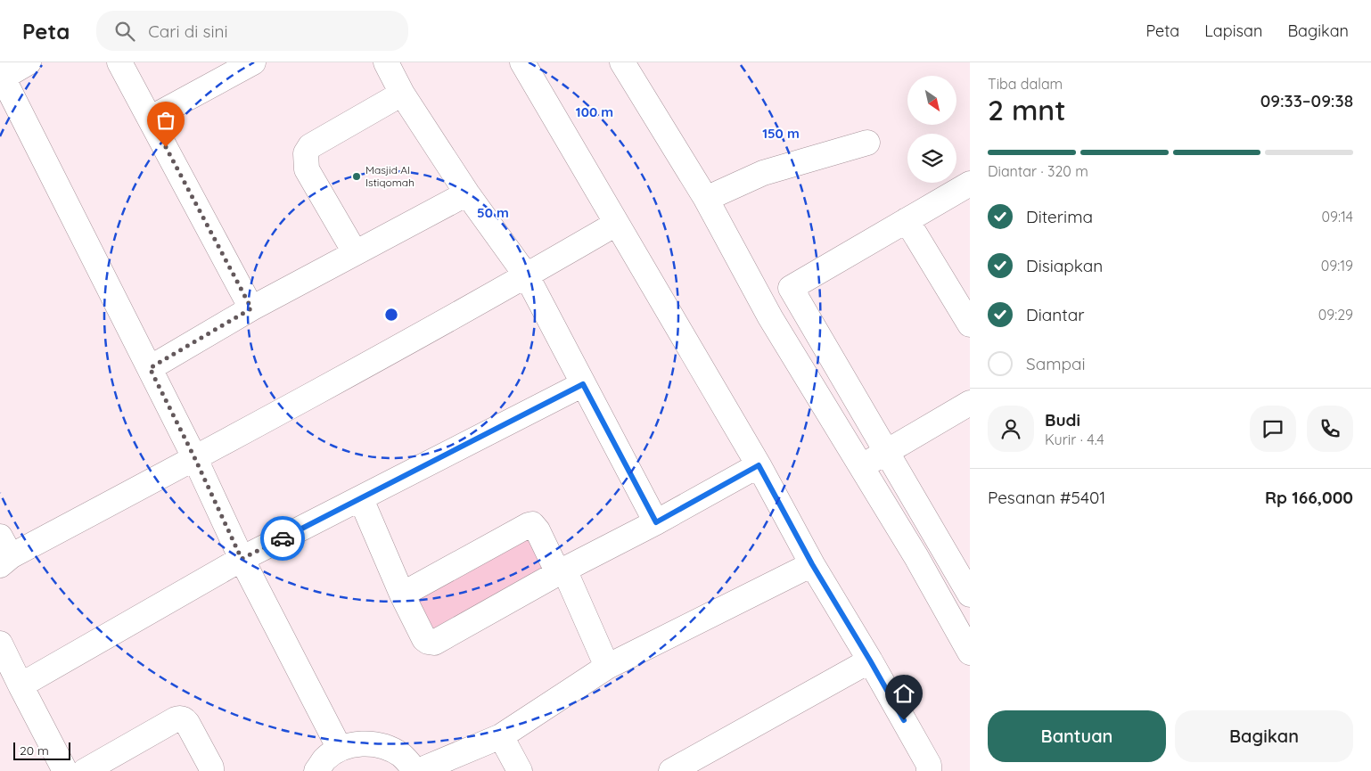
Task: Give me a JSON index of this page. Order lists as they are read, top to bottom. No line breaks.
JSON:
{"places":["Masjid Al Istiqomah"],"scale_bar":"20 m","north":"bottom right","page":{"header":"Peta","search":"Cari di sini","nav":["Peta","Lapisan","Bagikan"],"heading":["2 mnt","Tiba dalam","09:33–09:38"],"panel":["Budi","Kurir · 4.4","Pesanan #5401","Rp 166,000"],"bar":"Diantar · 320 m","list":[["Diterima","09:14"],["Disiapkan","09:19"],["Diantar","09:29"],"Sampai"],"buttons":["Bantuan","Bagikan"],"scale":"20 m"},"rings":["100 m","150 m","50 m"]}
